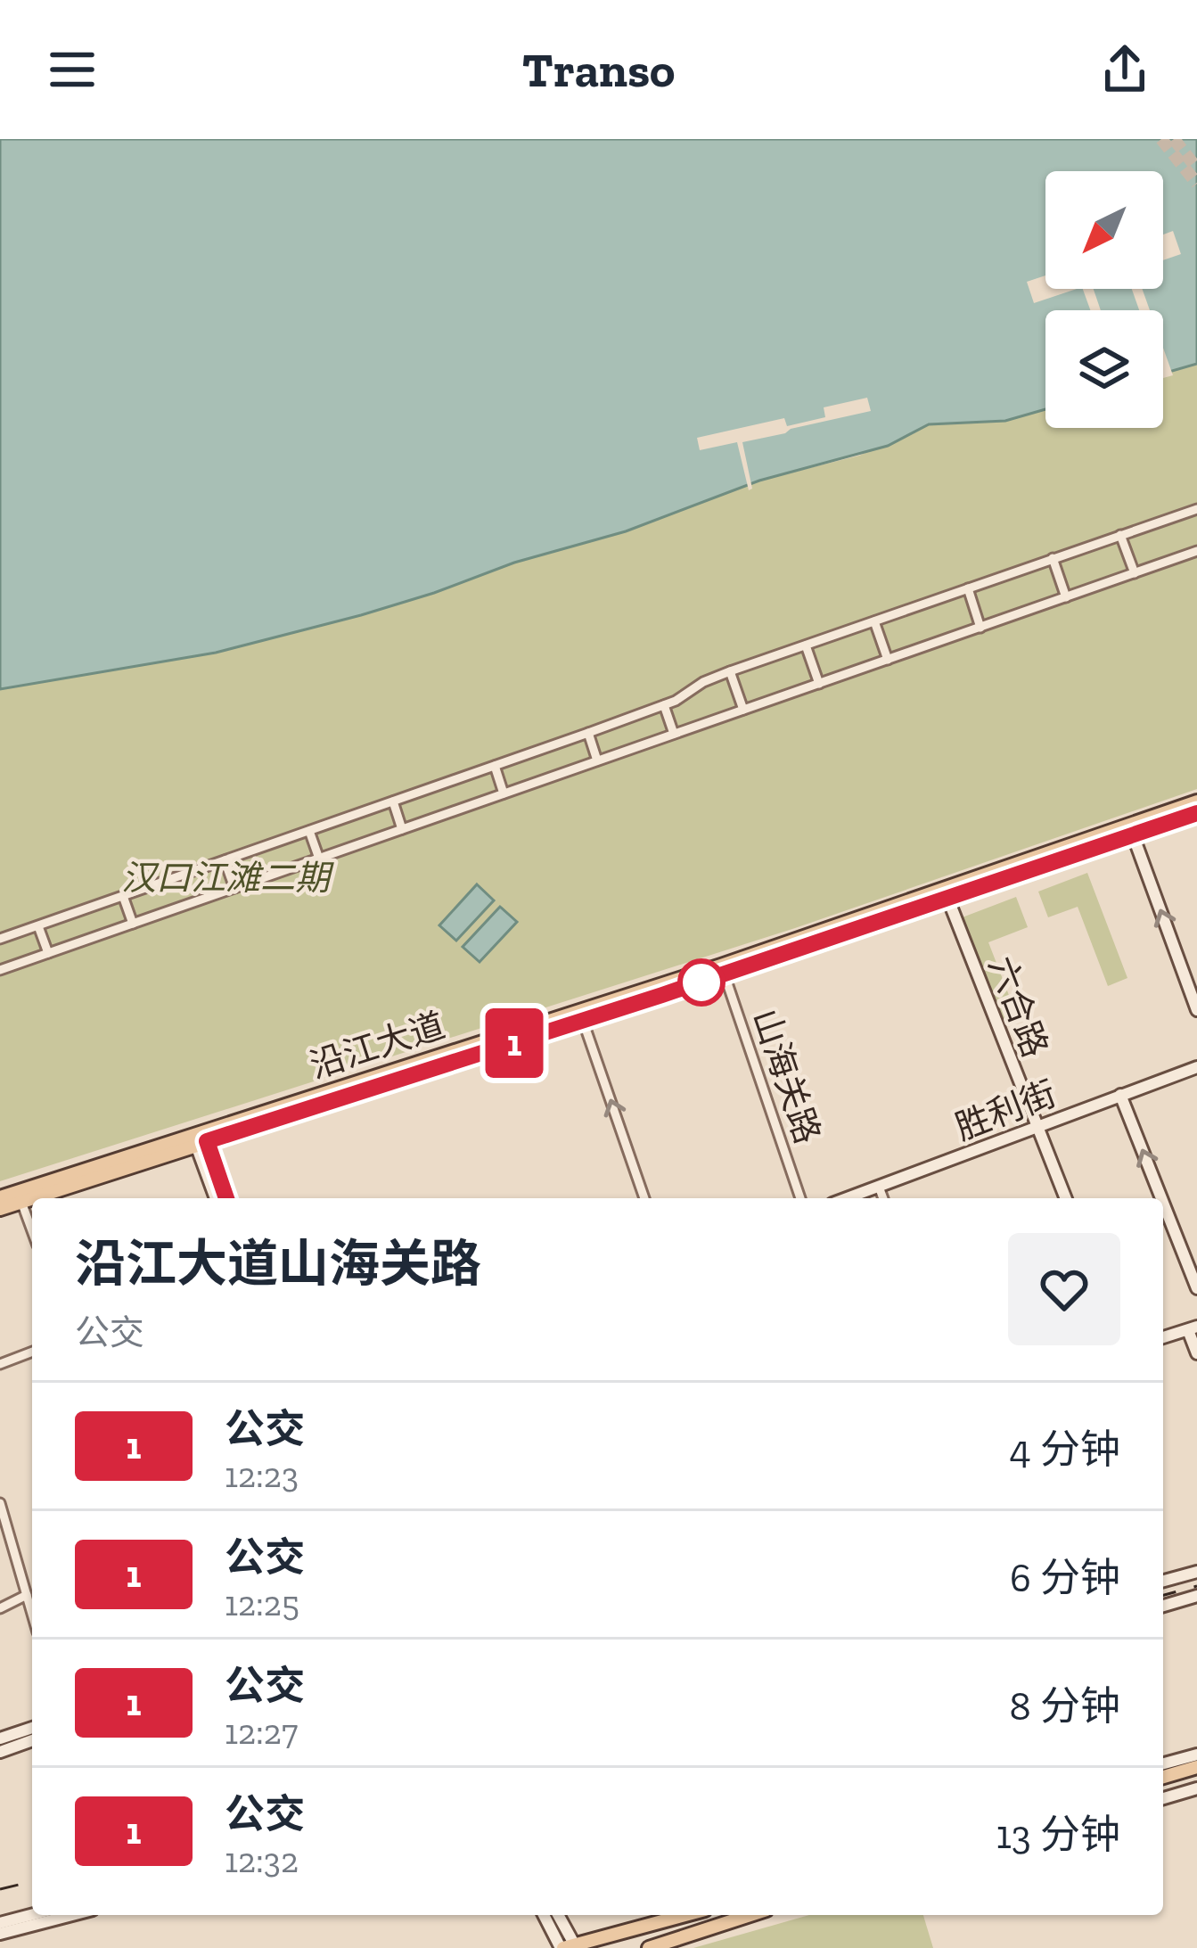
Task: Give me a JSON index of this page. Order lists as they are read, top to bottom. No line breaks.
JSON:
{"streets":{"main road":["沿江大道"],"street":["六合路","山海关路","胜利街"]},"crossings":[["六合路","沿江大道"],["六合路","胜利街"],["沿江大道","山海关路"]],"parks":["汉口江滩二期"],"lines":["bus line 1"],"north":"bottom left","page":{"header":"Transo","on_map":"1","heading":["沿江大道山海关路","公交"],"list":[{"mark":"1","name":"公交","note":"12:23","value":"4 分钟"},{"mark":"1","name":"公交","note":"12:25","value":"6 分钟"},{"mark":"1","name":"公交","note":"12:27","value":"8 分钟"},{"mark":"1","name":"公交","note":"12:32","value":"13 分钟"}]}}
